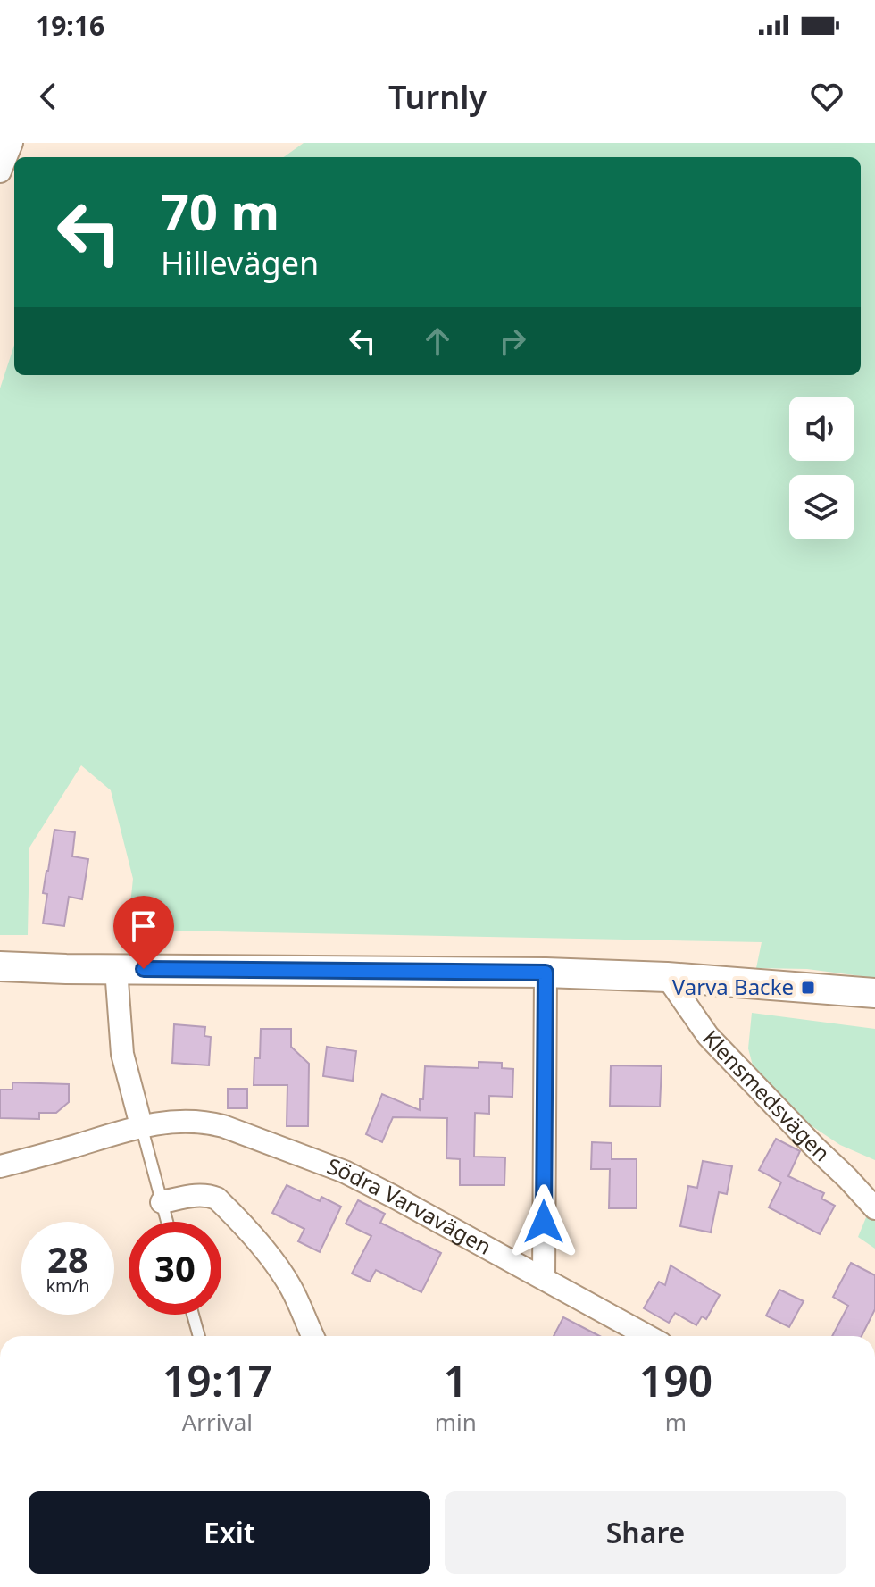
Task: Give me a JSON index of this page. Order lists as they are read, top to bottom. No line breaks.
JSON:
{"streets":{"street":["Klensmedsvägen","Södra Varvavägen"]},"places":{"transit":["Varva Backe"]},"page":{"status":"19:16","header":"Turnly","turn":["70 m","Hillevägen"],"speed":"28 km/h","limit":"30","eta":["19:17","Arrival","1","min","190","m"],"buttons":["Exit","Share"]}}
